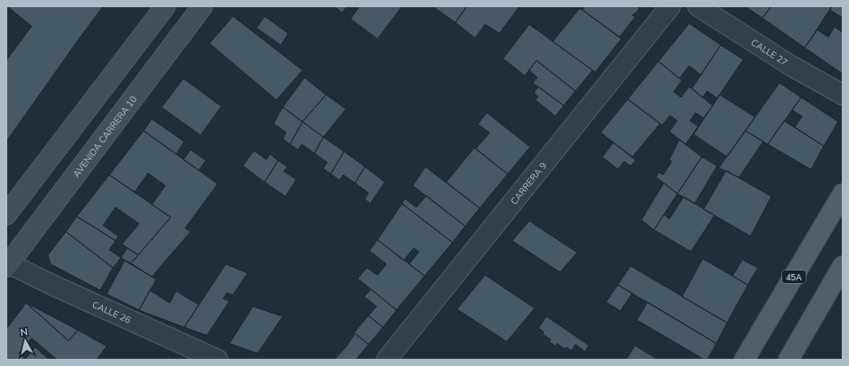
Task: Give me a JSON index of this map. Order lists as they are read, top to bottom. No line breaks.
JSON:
{"streets":{"main road":["AVENIDA CARRERA 10","45A"],"street":["CALLE 27","CARRERA 9","CALLE 26"]},"crossings":[["AVENIDA CARRERA 10","CALLE 26"]],"north":"top"}
